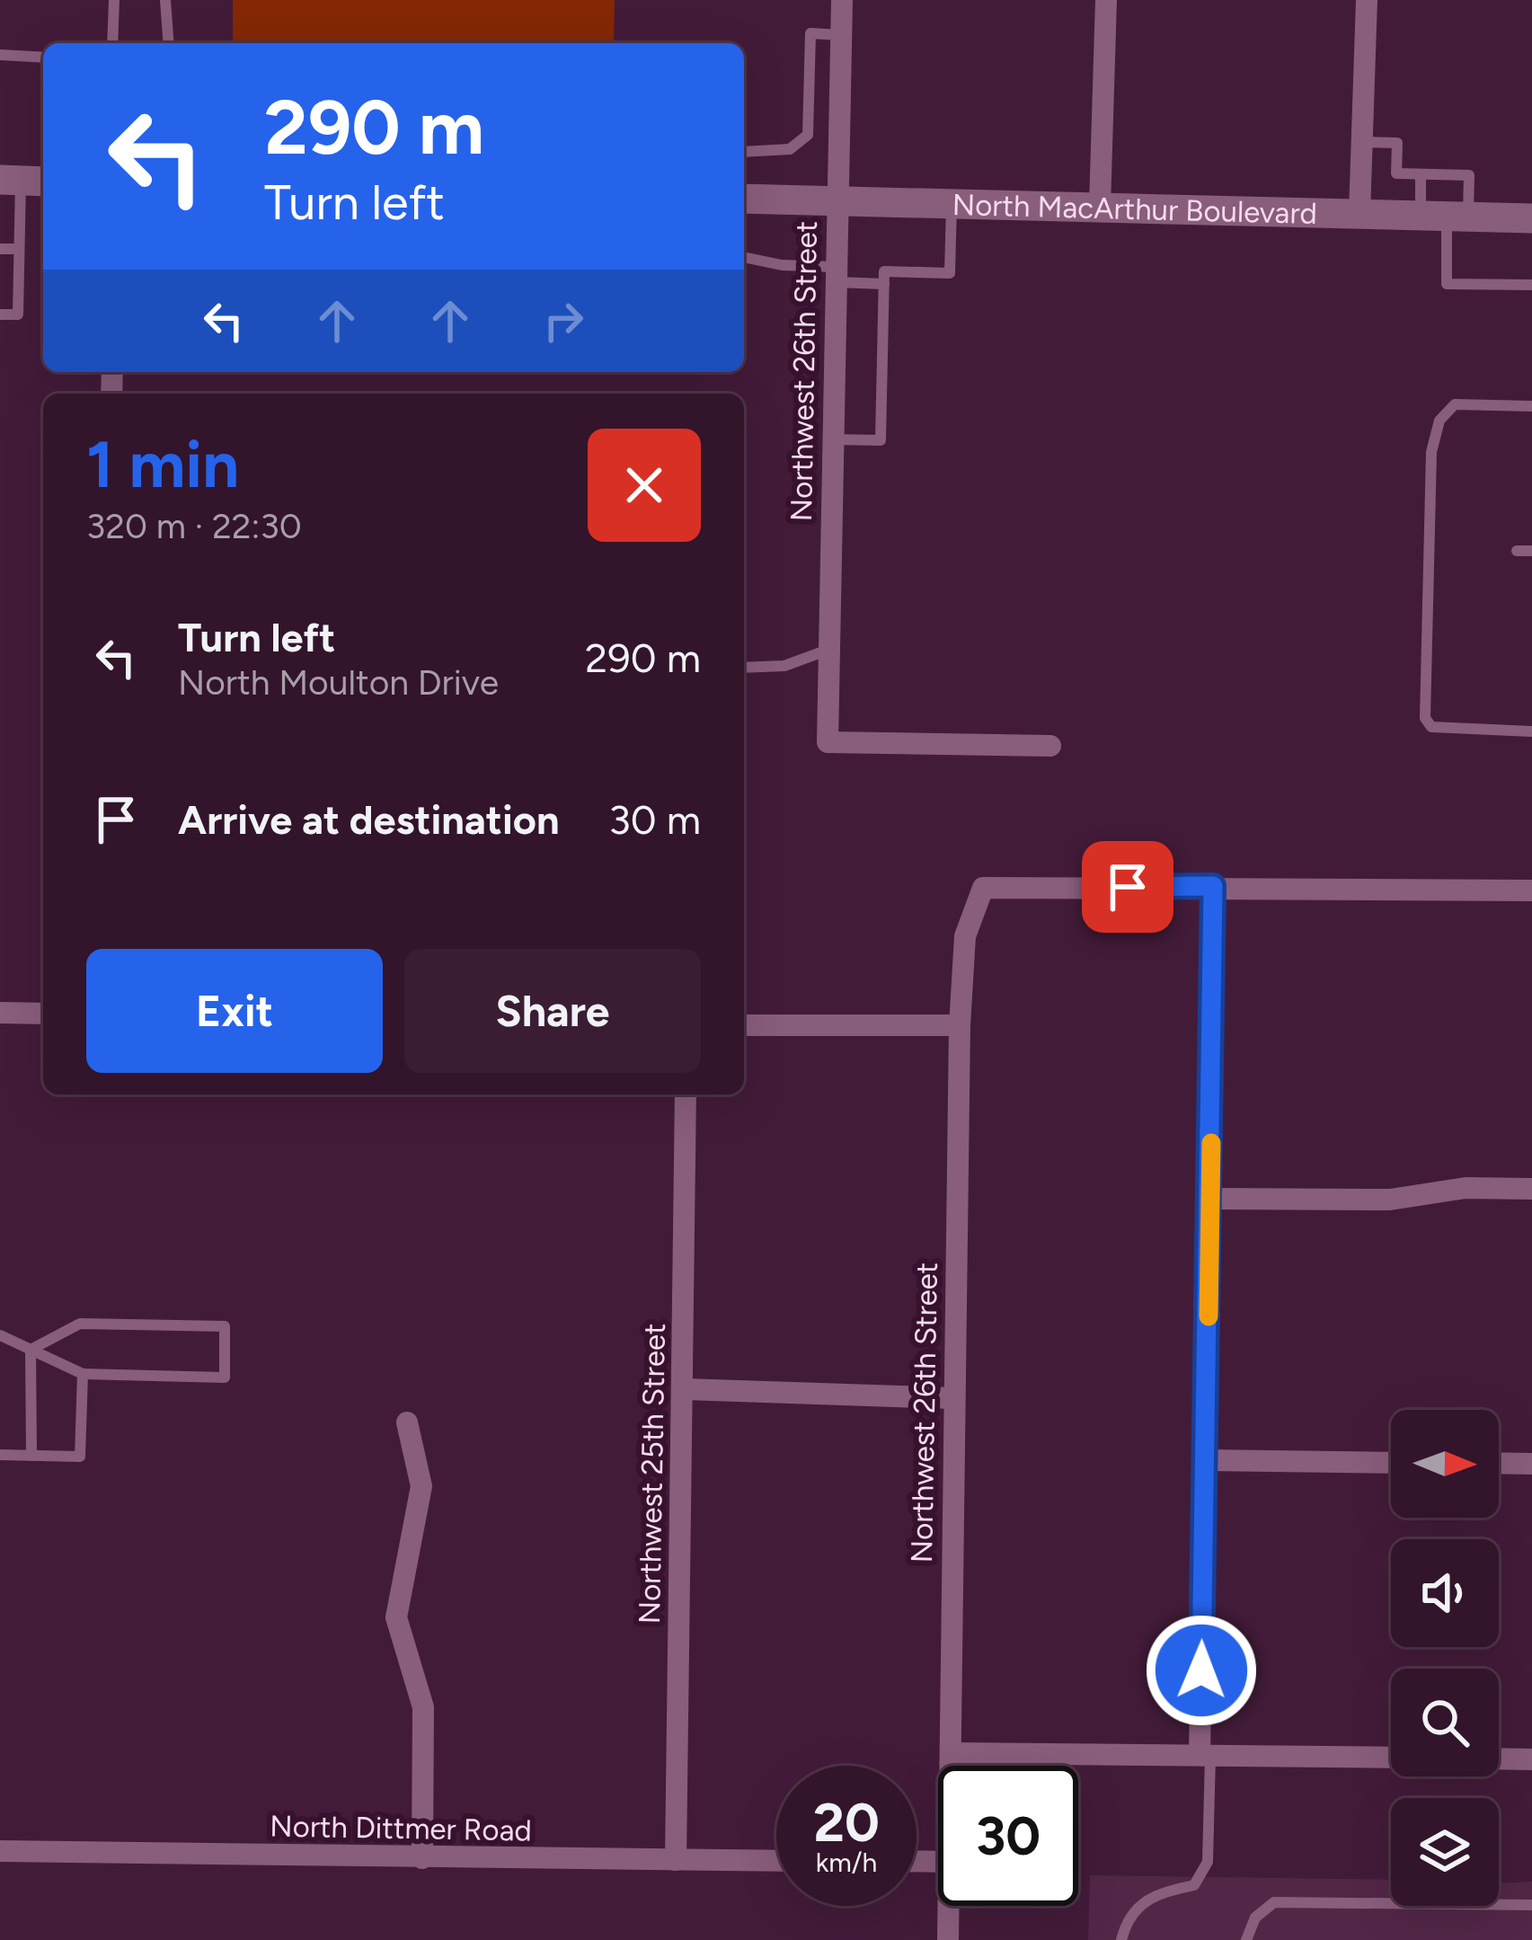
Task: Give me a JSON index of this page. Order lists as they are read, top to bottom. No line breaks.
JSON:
{"streets":{"main road":["North MacArthur Boulevard"],"street":["Northwest 26th Street","Northwest 25th Street","North Dittmer Road"]},"crossings":[["North MacArthur Boulevard","Northwest 26th Street"],["Northwest 25th Street","North Dittmer Road"]],"north":"right","page":{"turn":["290 m","Turn left"],"heading":["1 min","320 m · 22:30"],"list":[{"name":"Turn left","note":"North Moulton Drive","value":"290 m"},{"name":"Arrive at destination","value":"30 m"}],"buttons":["Exit","Share"],"speed":"20 km/h","limit":"30"}}
